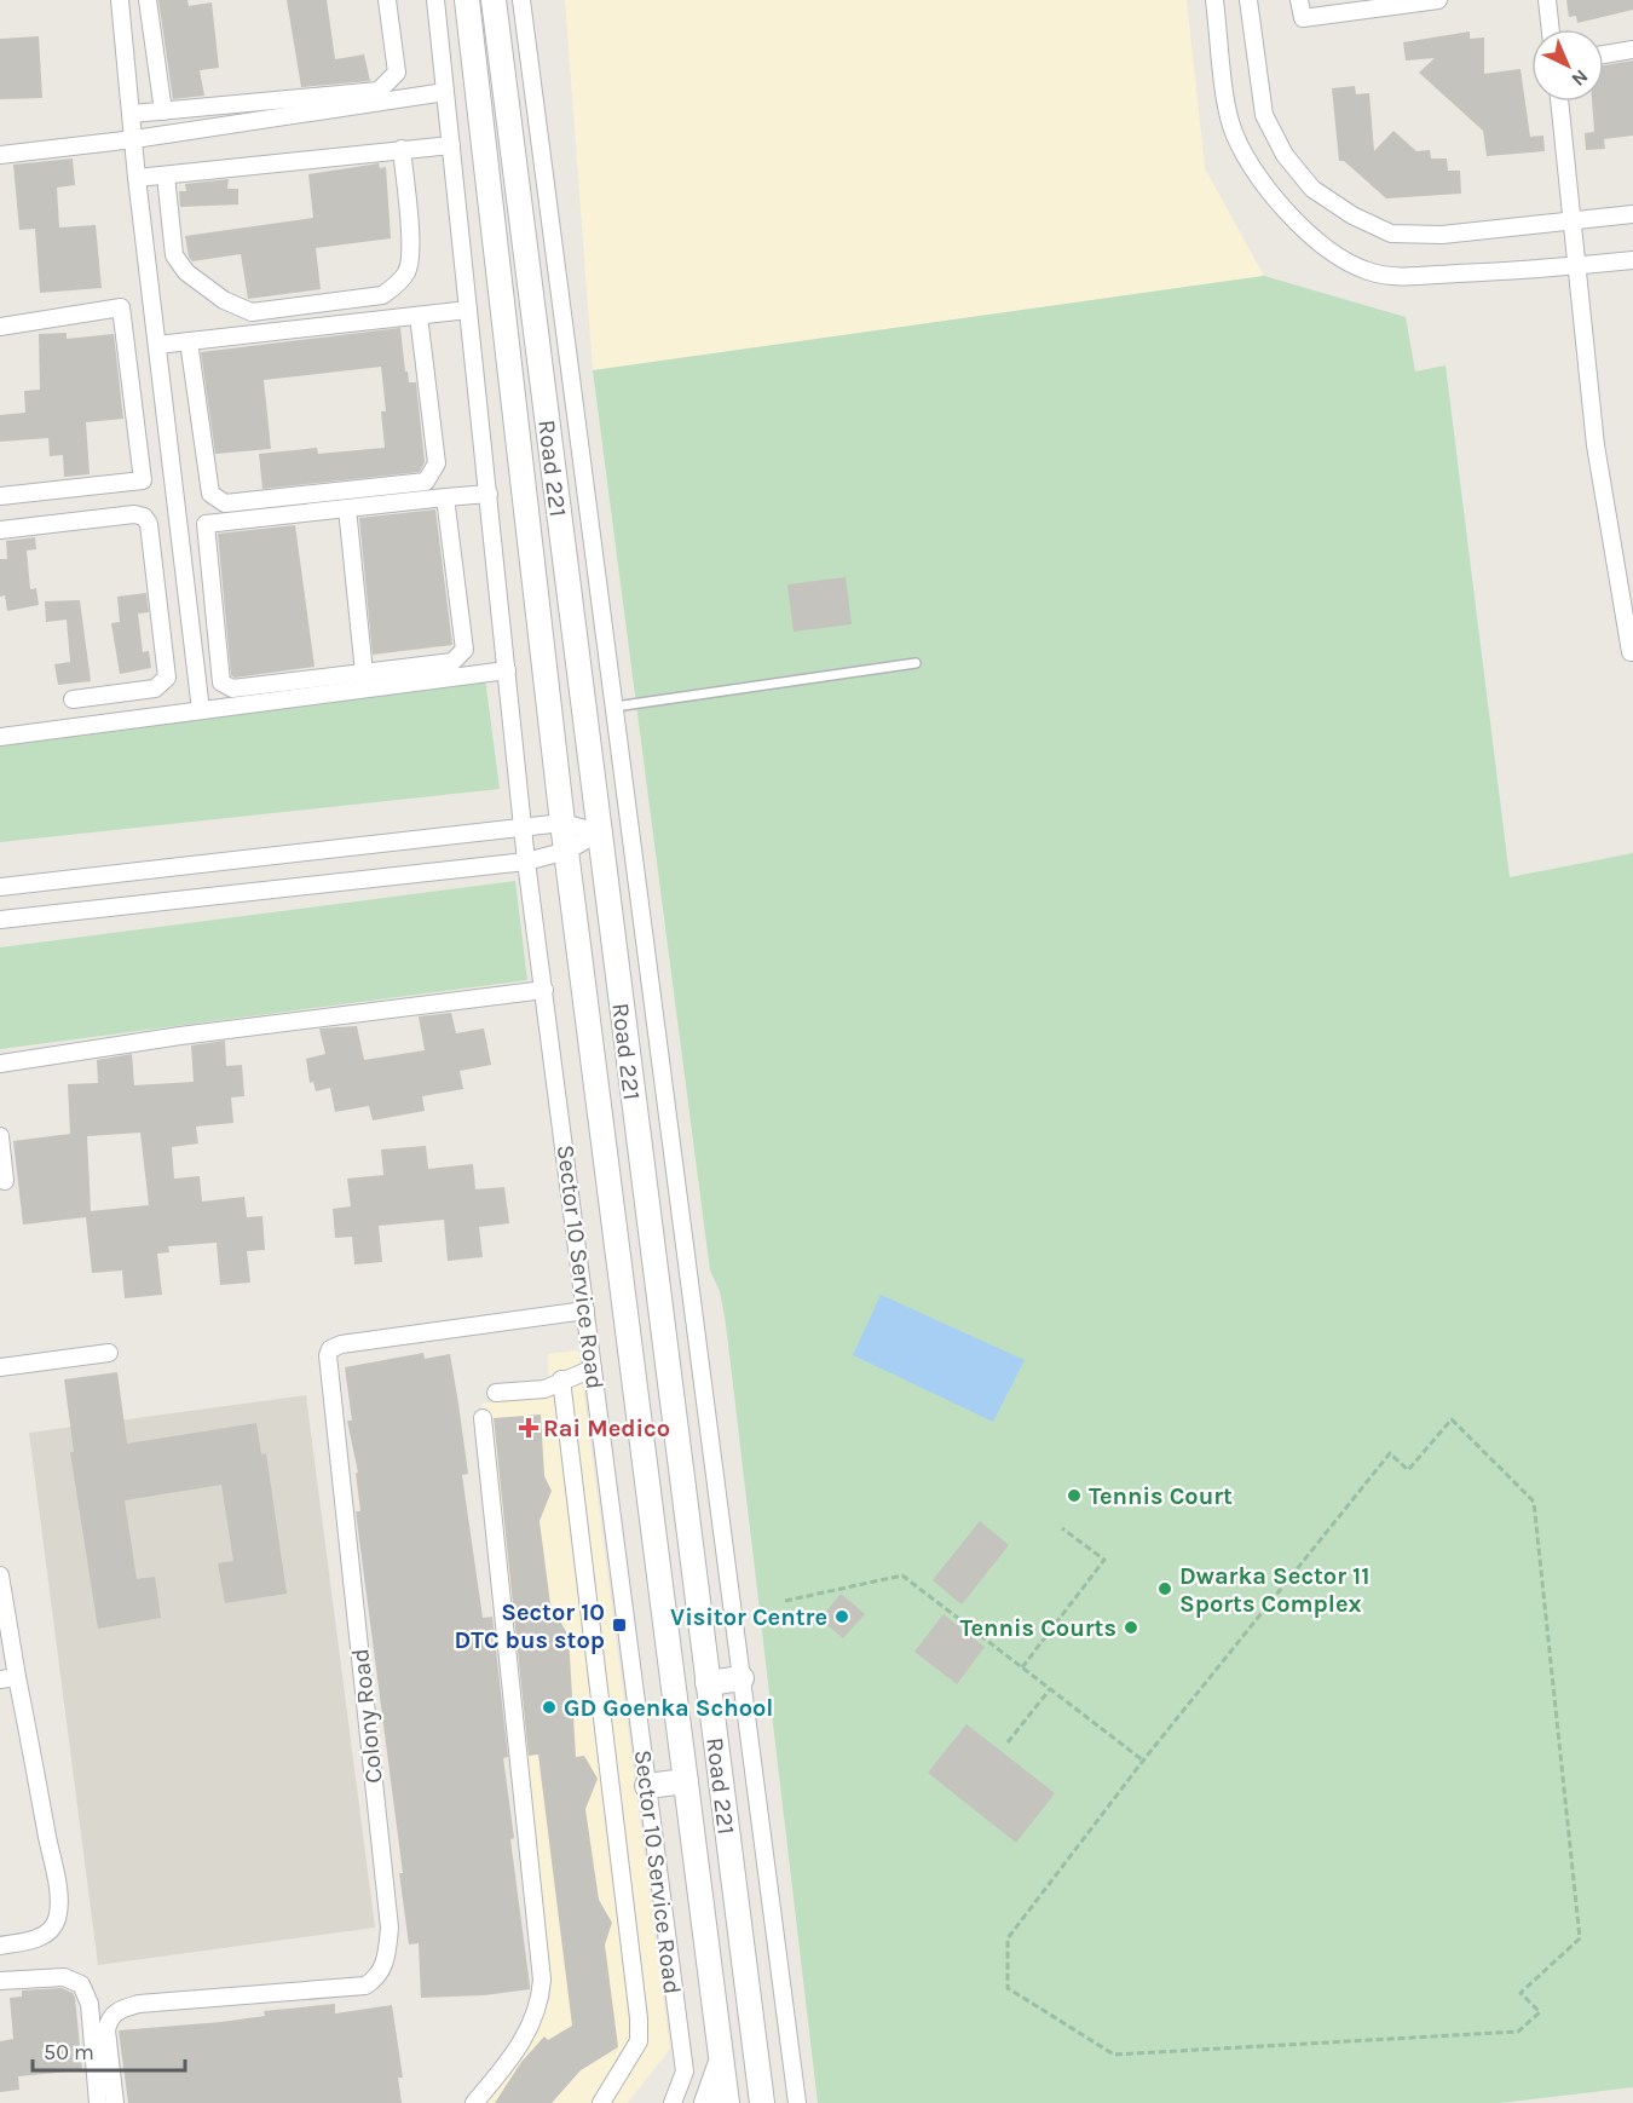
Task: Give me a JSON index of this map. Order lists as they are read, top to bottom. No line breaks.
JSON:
{"streets":{"main road":["Road 221"],"street":["Sector 10 Service Road","Colony Road"]},"crossings":[["Sector 10 Service Road","Colony Road"]],"places":{"health":["Rai Medico"],"other":["Tennis Court","Dwarka Sector 11 Sports Complex","Visitor Centre","Tennis Courts","GD Goenka School"],"transit":["Sector 10 DTC bus stop"]},"scale_bar":"50 m","north":"bottom right"}
